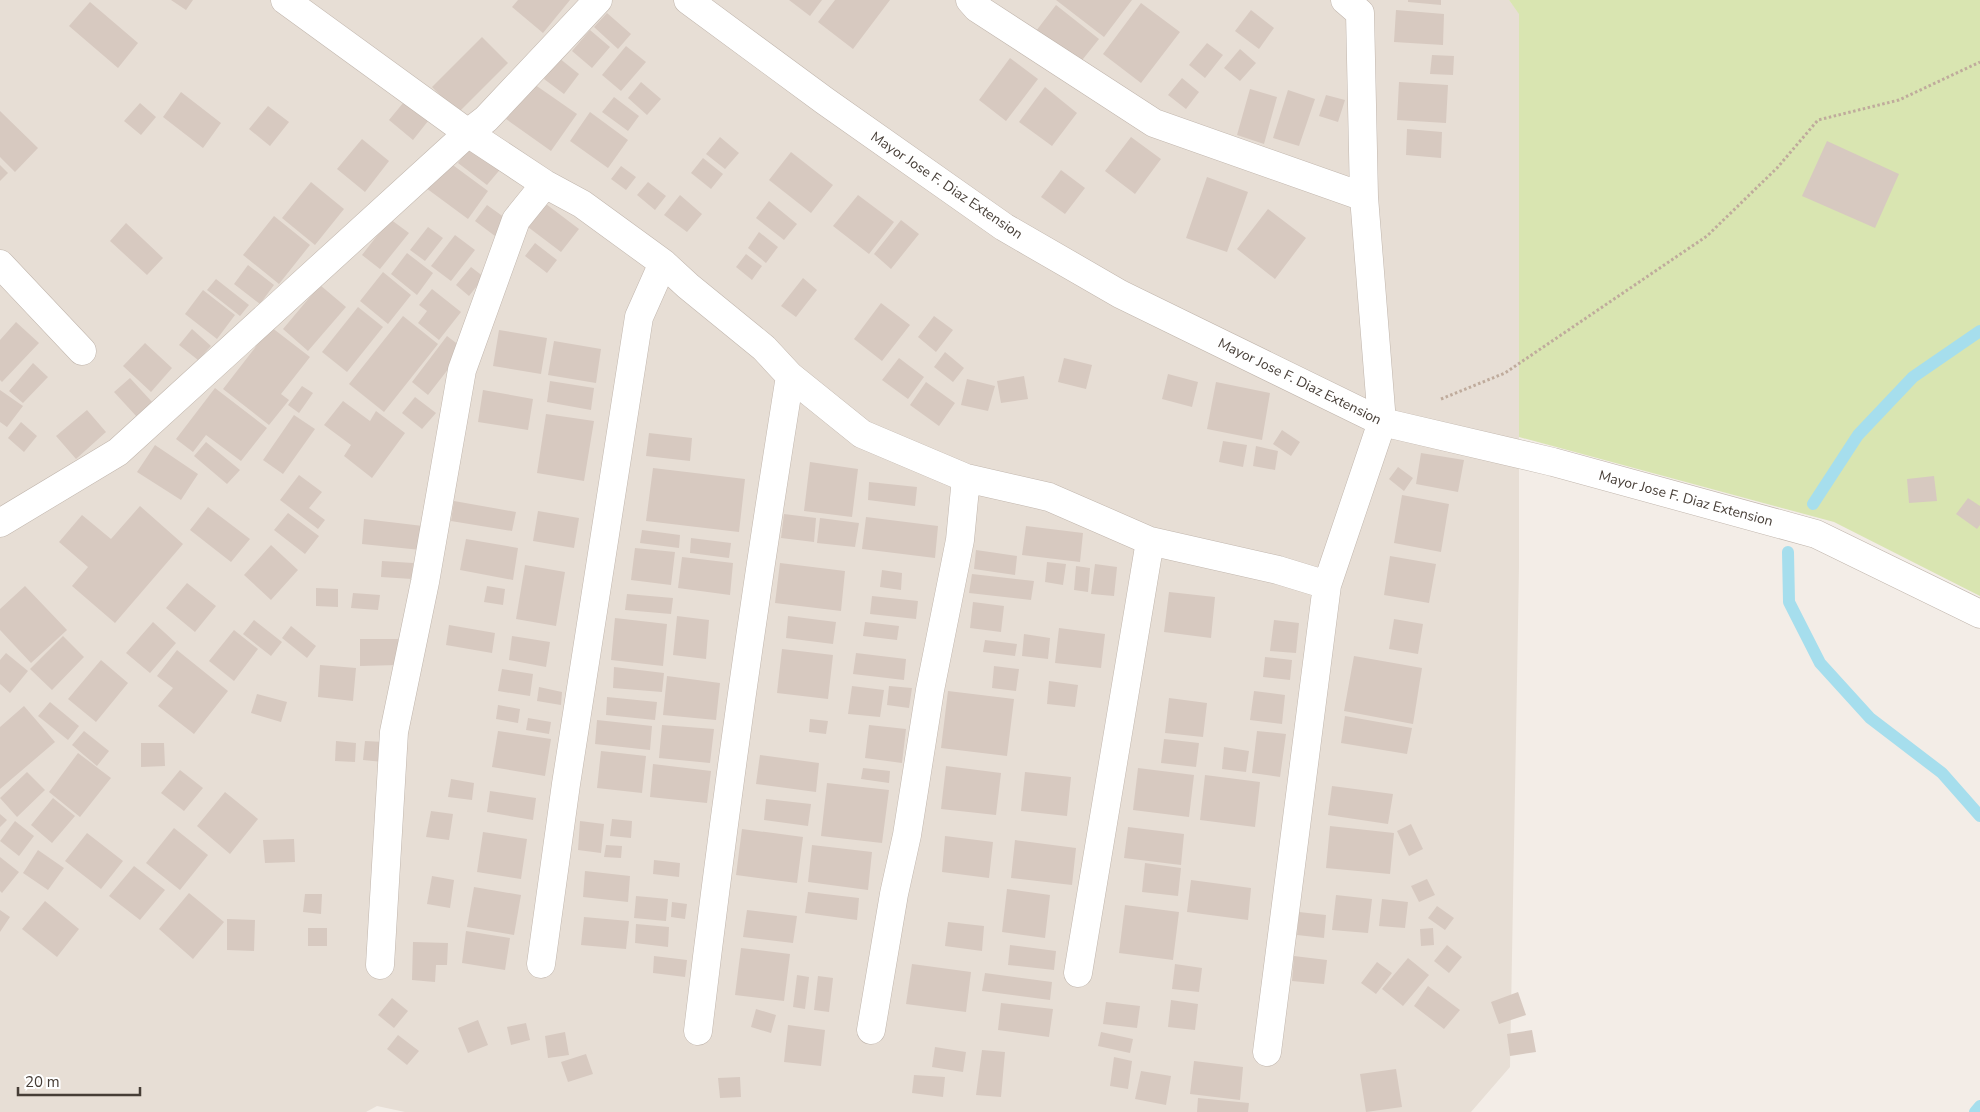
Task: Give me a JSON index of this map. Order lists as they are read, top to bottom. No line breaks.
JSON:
{"streets":{"street":["Mayor Jose F. Diaz Extension"]},"scale_bar":"20 m"}
